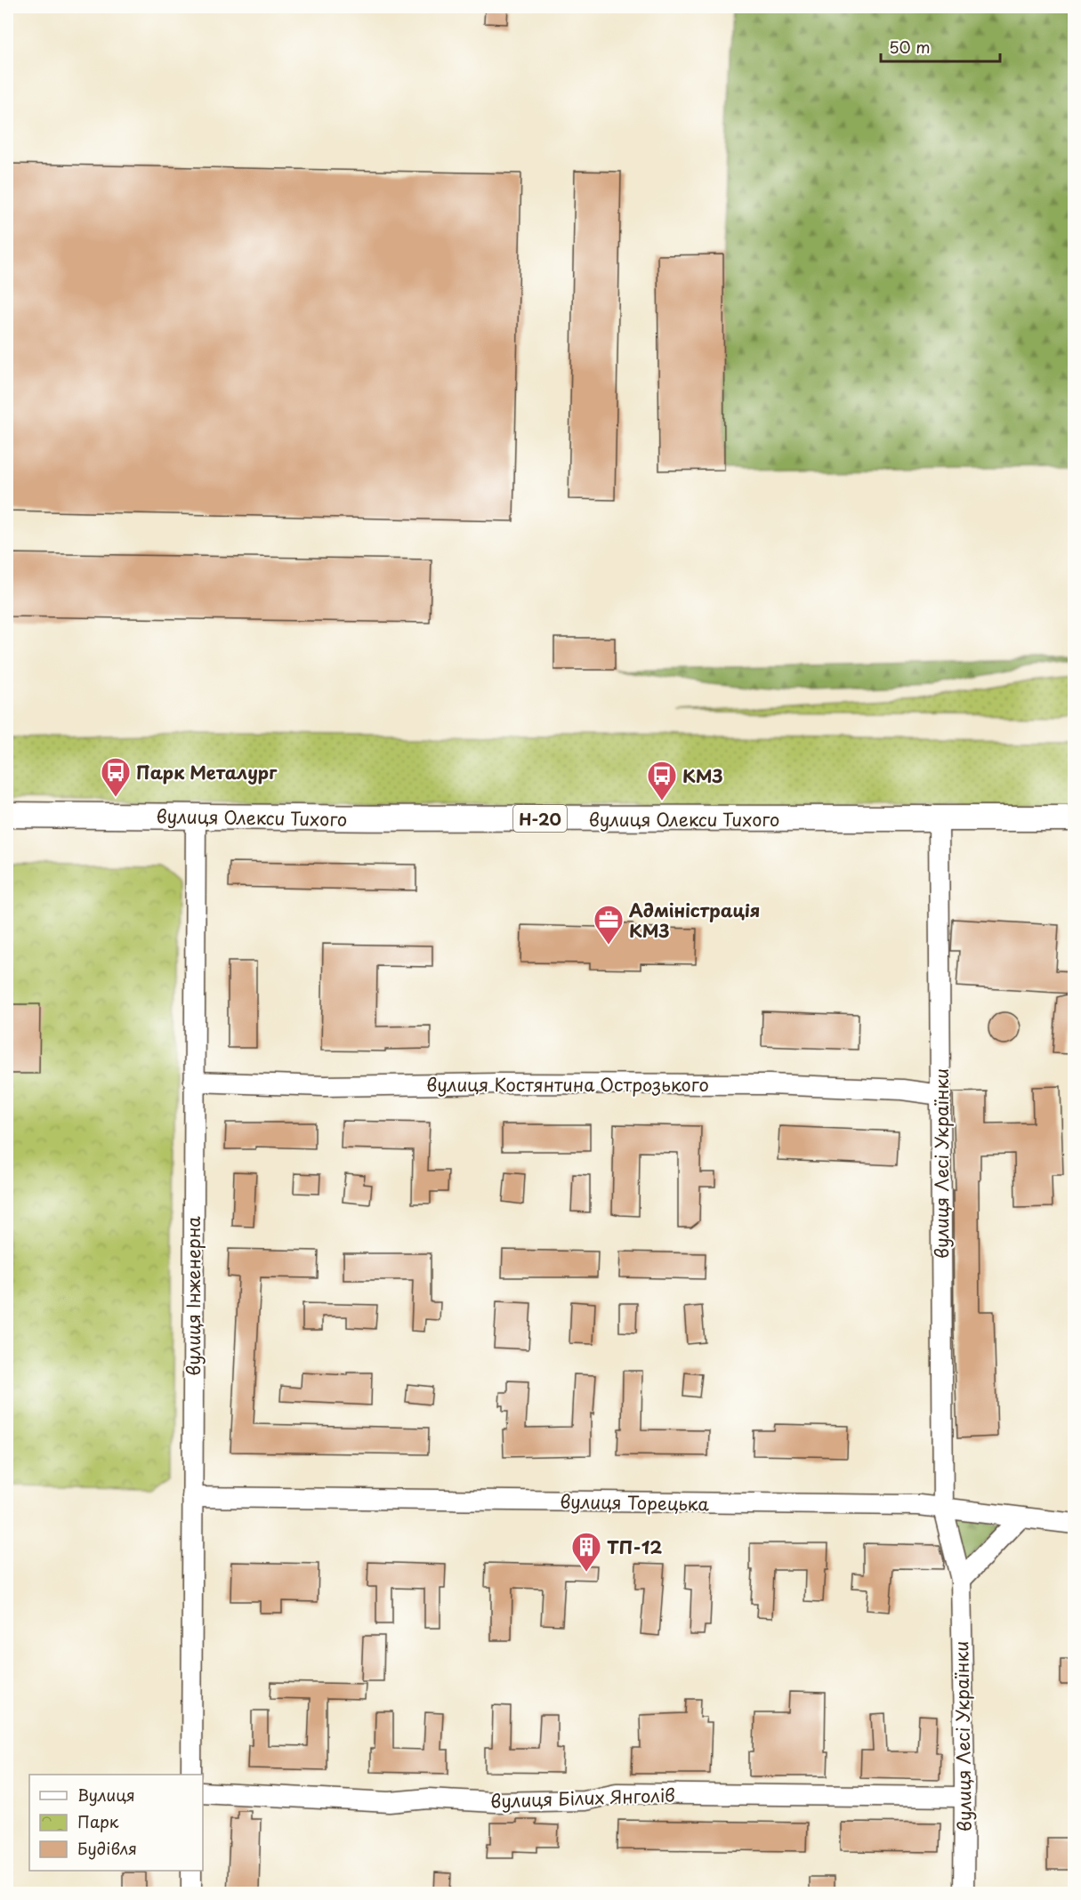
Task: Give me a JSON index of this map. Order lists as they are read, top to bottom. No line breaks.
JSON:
{"streets":{"main road":["вулиця Олекси Тихого","Н-20"],"street":["вулиця Костянтина Острозького","вулиця Лесі Українки","вулиця Інженерна","вулиця Торецька","вулиця Білих Янголів"]},"crossings":[["вулиця Олекси Тихого","вулиця Лесі Українки"],["вулиця Олекси Тихого","вулиця Інженерна"],["вулиця Костянтина Острозького","вулиця Лесі Українки"],["вулиця Костянтина Острозького","вулиця Інженерна"],["вулиця Лесі Українки","вулиця Торецька"],["вулиця Лесі Українки","вулиця Білих Янголів"],["вулиця Інженерна","вулиця Торецька"]],"places":{"bus stop":["Парк Металург","КМЗ"],"office":["Адміністрація КМЗ"],"building":["ТП-12"]},"legend":["Вулиця","Парк","Будівля"],"scale_bar":"50 m"}
